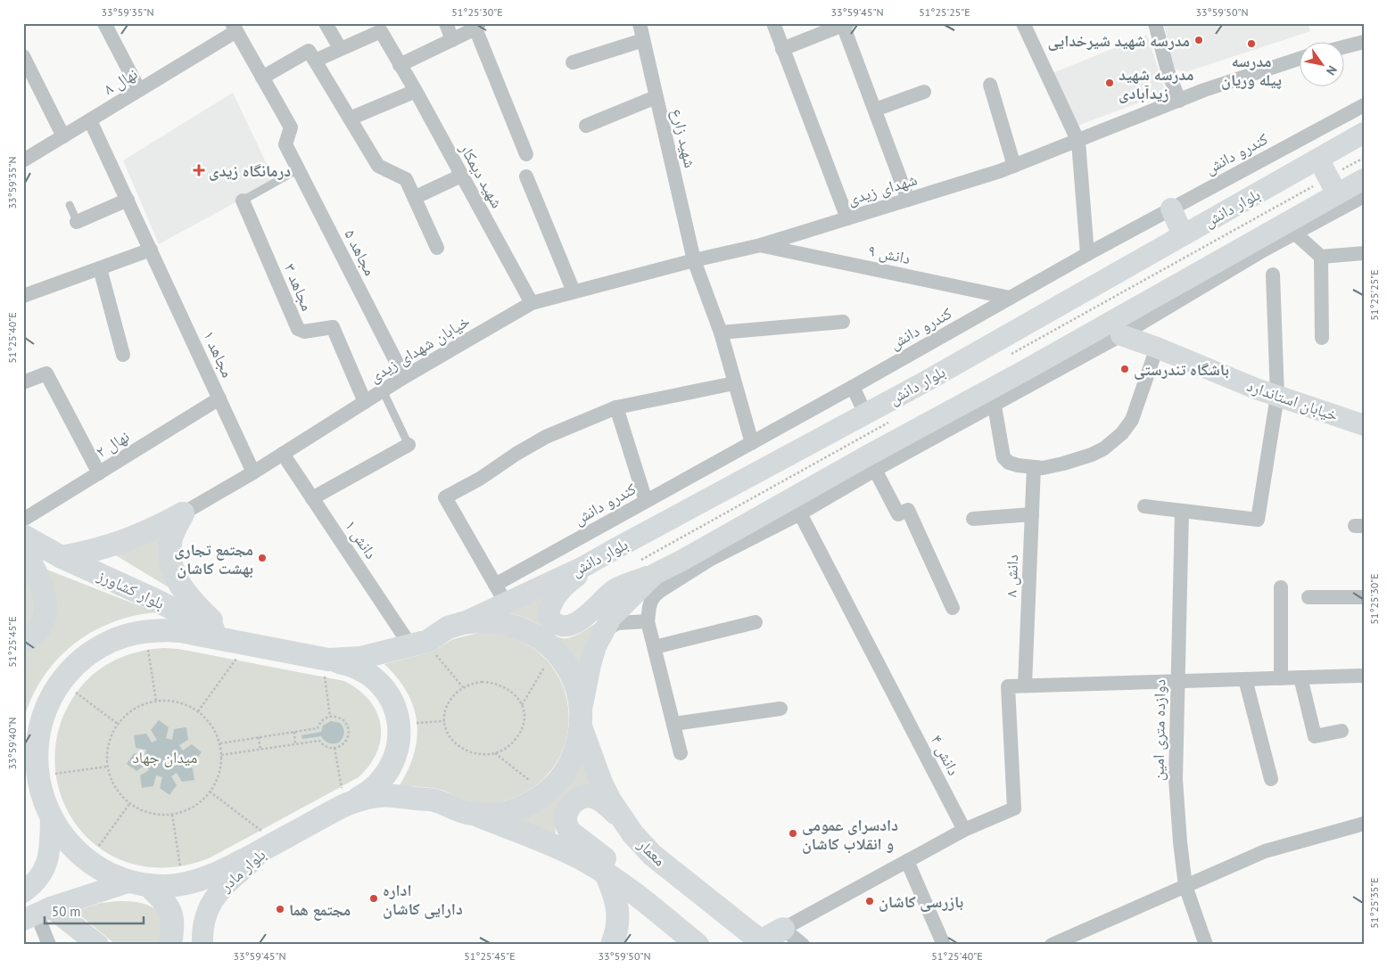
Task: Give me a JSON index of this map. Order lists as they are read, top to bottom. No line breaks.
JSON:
{"streets":{"main road":["بلوار دانش","خیابان استاندارد","بلوار کشاورز","معمار","بلوار مادر"],"street":["نهال ۸","شهید زارع","کندرو دانش","شهید دیمکار","شهدای زیدی","مجاهد ۵","دانش ۹","مجاهد ۳","خیابان شهدای زیدی","مجاهد ۱","نهال ۲","دانش ۱","دانش ۸","دوازده متری امین","دانش ۴"]},"crossings":[["نهال ۸","مجاهد ۱"],["شهید زارع","کندرو دانش"],["شهید زارع","شهدای زیدی"],["شهید زارع","خیابان شهدای زیدی"],["کندرو دانش","دانش ۹"],["شهید دیمکار","خیابان شهدای زیدی"],["شهدای زیدی","دانش ۹"],["شهدای زیدی","خیابان شهدای زیدی"],["مجاهد ۵","خیابان شهدای زیدی"],["مجاهد ۳","خیابان شهدای زیدی"],["خیابان شهدای زیدی","مجاهد ۱"],["خیابان شهدای زیدی","دانش ۱"],["مجاهد ۱","نهال ۲"]],"parks":["میدان جهاد"],"places":{"other":["مدرسه شهید شیرخدایی","مدرسه پیله وریان","مدرسه شهید زیدآبادی","باشگاه تندرستی","مجتمع تجاری بهشت کاشان","دادسرای عمومی و انقلاب کاشان","اداره دارایی کاشان","بازرسی کاشان","مجتمع هما"],"health":["درمانگاه زیدی"]},"scale_bar":"50 m","north":"bottom right","coordinates":["33°59'35\"N","51°25'30\"E","33°59'45\"N","51°25'25\"E","33°59'50\"N","51°25'40\"E","51°25'45\"E","33°59'40\"N","51°25'35\"E"]}
